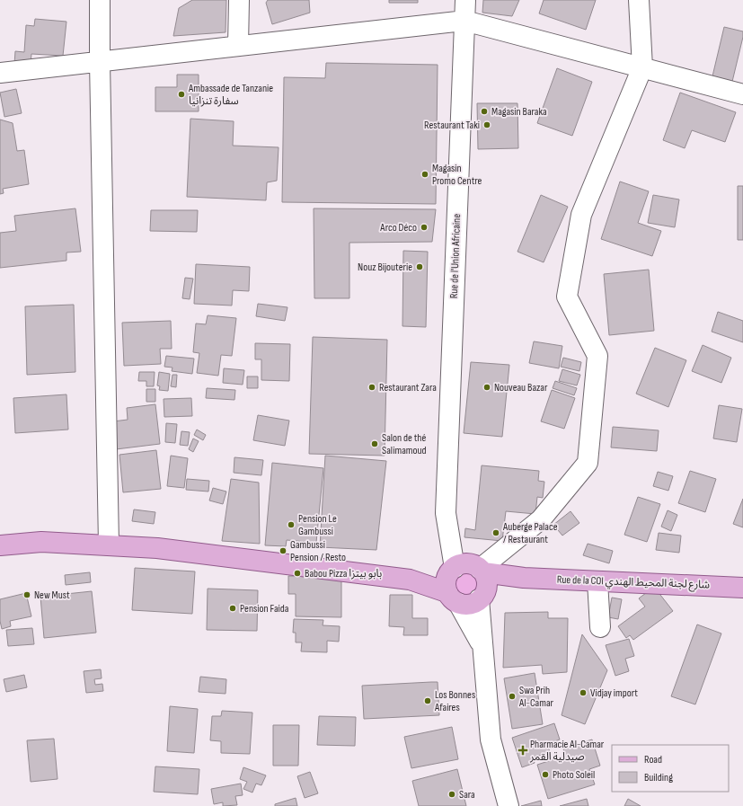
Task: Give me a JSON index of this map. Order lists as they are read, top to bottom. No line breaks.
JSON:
{"streets":{"main road":["Rue de la COI شارع لجنة المحيط الهندي"],"street":["Rue de l'Union Africaine"]},"crossings":[["Rue de l'Union Africaine","Rue de la COI شارع لجنة المحيط الهندي"]],"places":{"other":["Ambassade de Tanzanie سفارة تنزانيا","Magasin Baraka","Restaurant Taki","Magasin Promo Centre","Arco Déco","Nouz Bijouterie","Restaurant Zara","Nouveau Bazar","Salon de thé Salimamoud","Pension Le Gambussi","Auberge Palace / Restaurant","Gambussi Pension / Resto","Babou Pizza بابو بيتزا","New Must","Pension Faida","Vidjay import","Swa Prih Al-Camar","Los Bonnes Afaires","Photo Soleil","Sara"],"health":["Pharmacie Al-Camar صيدلية القمر"]},"legend":["Road","Building"]}
